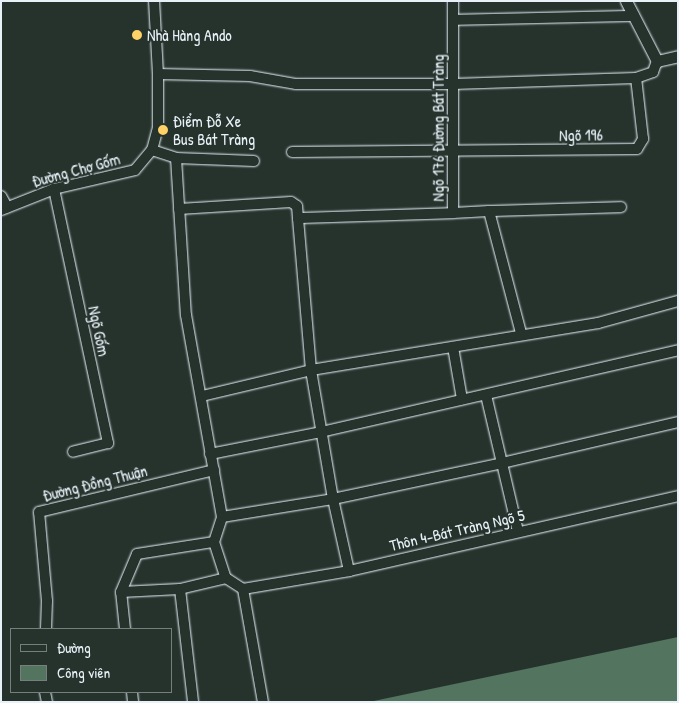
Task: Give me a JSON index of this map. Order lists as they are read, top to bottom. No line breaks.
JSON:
{"streets":{"street":["Ngõ 176 Đường Bát Tràng","Ngõ 196","Đường Chợ Gốm","Ngõ Gốm","Đường Đồng Thuận","Thôn 4-Bát Tràng Ngõ 5"]},"crossings":[["Ngõ 176 Đường Bát Tràng","Ngõ 196"],["Đường Chợ Gốm","Ngõ Gốm"]],"places":["Nhà Hàng Ando","Điểm Đỗ Xe Bus Bát Tràng"],"legend":["Đường","Công viên"]}
